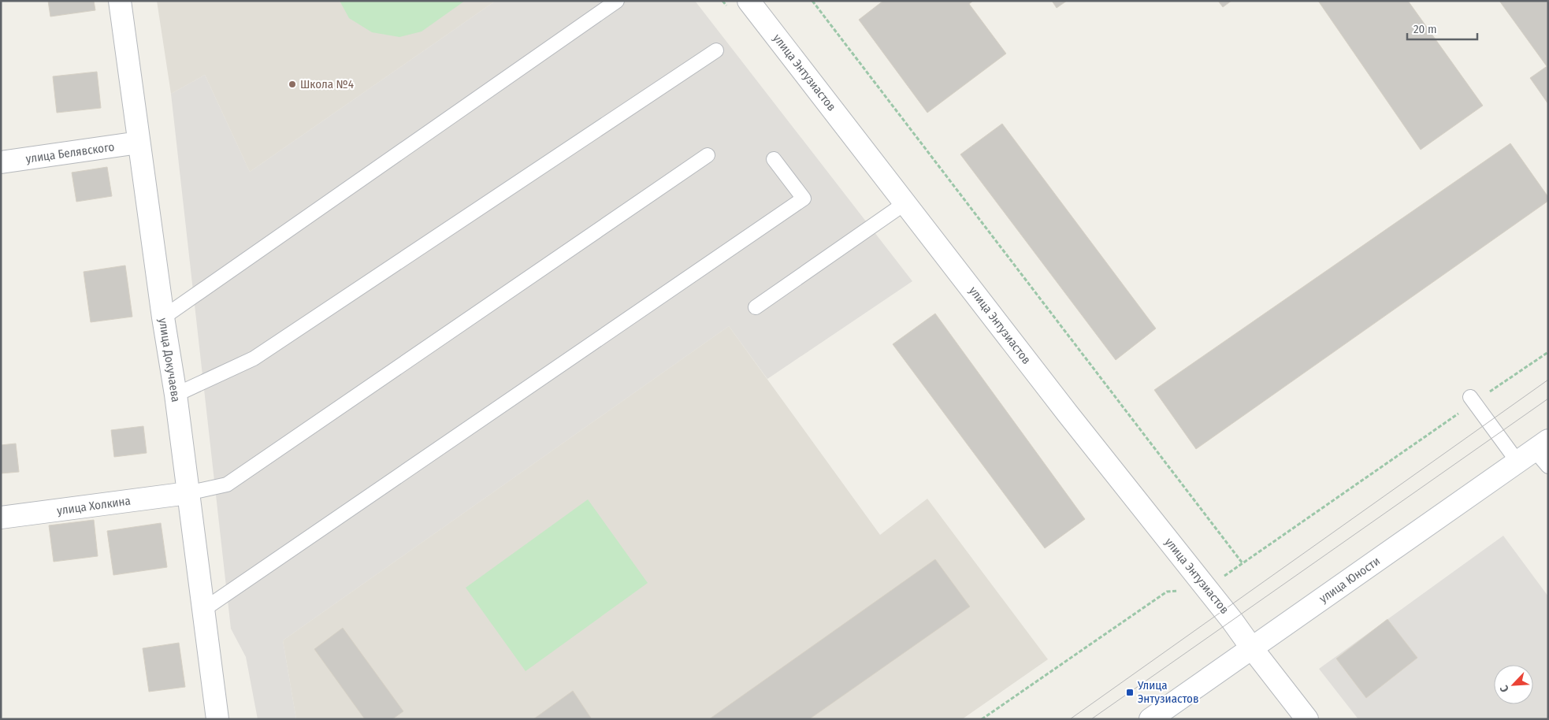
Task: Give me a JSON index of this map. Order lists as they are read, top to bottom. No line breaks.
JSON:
{"streets":{"street":["улица Энтузиастов","улица Белявского","улица Докучаева","улица Холкина","улица Юности"]},"crossings":[["улица Энтузиастов","улица Юности"],["улица Белявского","улица Докучаева"],["улица Докучаева","улица Холкина"]],"places":{"other":["Школа №4"],"transit":["Улица Энтузиастов"]},"scale_bar":"20 m","north":"bottom left"}
